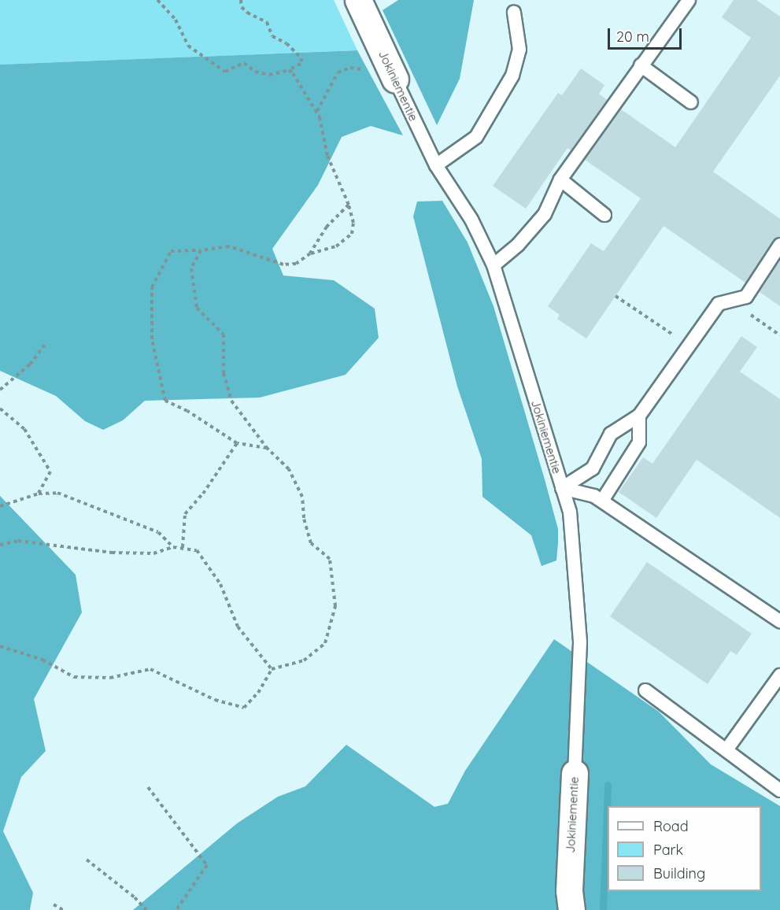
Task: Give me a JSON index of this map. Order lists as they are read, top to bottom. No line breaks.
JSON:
{"streets":{"street":["Jokiniementie"]},"legend":["Road","Park","Building"],"scale_bar":"20 m"}
